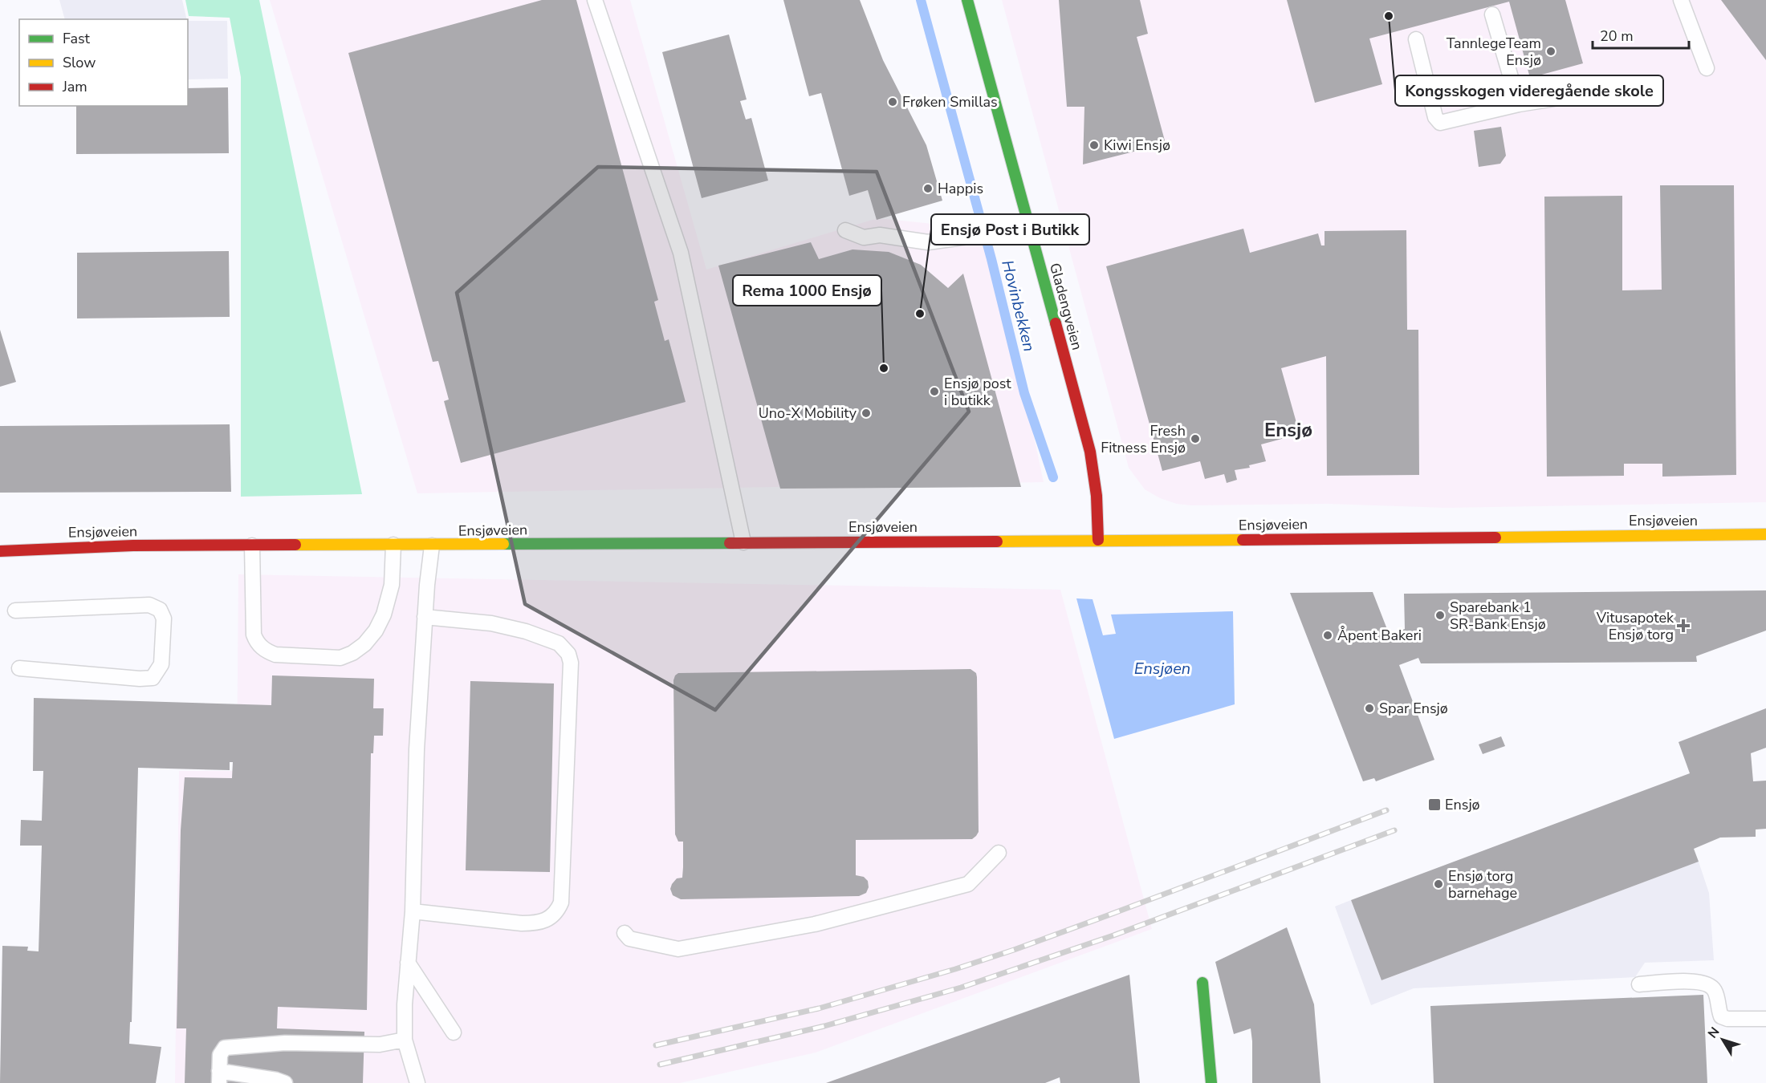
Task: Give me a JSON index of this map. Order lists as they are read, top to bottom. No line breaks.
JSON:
{"streets":{"main road":["Gladengveien","Ensjøveien"]},"crossings":[["Gladengveien","Ensjøveien"]],"districts":["Ensjø"],"water":["Hovinbekken","Ensjøen"],"places":{"other":["Kongsskogen videregående skole","TannlegeTeam Ensjø","Frøken Smillas","Kiwi Ensjø","Happis","Ensjø Post i Butikk","Rema 1000 Ensjø","Ensjø post i butikk","Uno-X Mobility","Fresh Fitness Ensjø","Sparebank 1 SR-Bank Ensjø","Åpent Bakeri","Spar Ensjø","Ensjø torg barnehage"],"health":["Vitusapotek Ensjø torg"],"transit":["Ensjø"]},"legend":["Fast","Slow","Jam"],"scale_bar":"20 m","north":"top left"}
